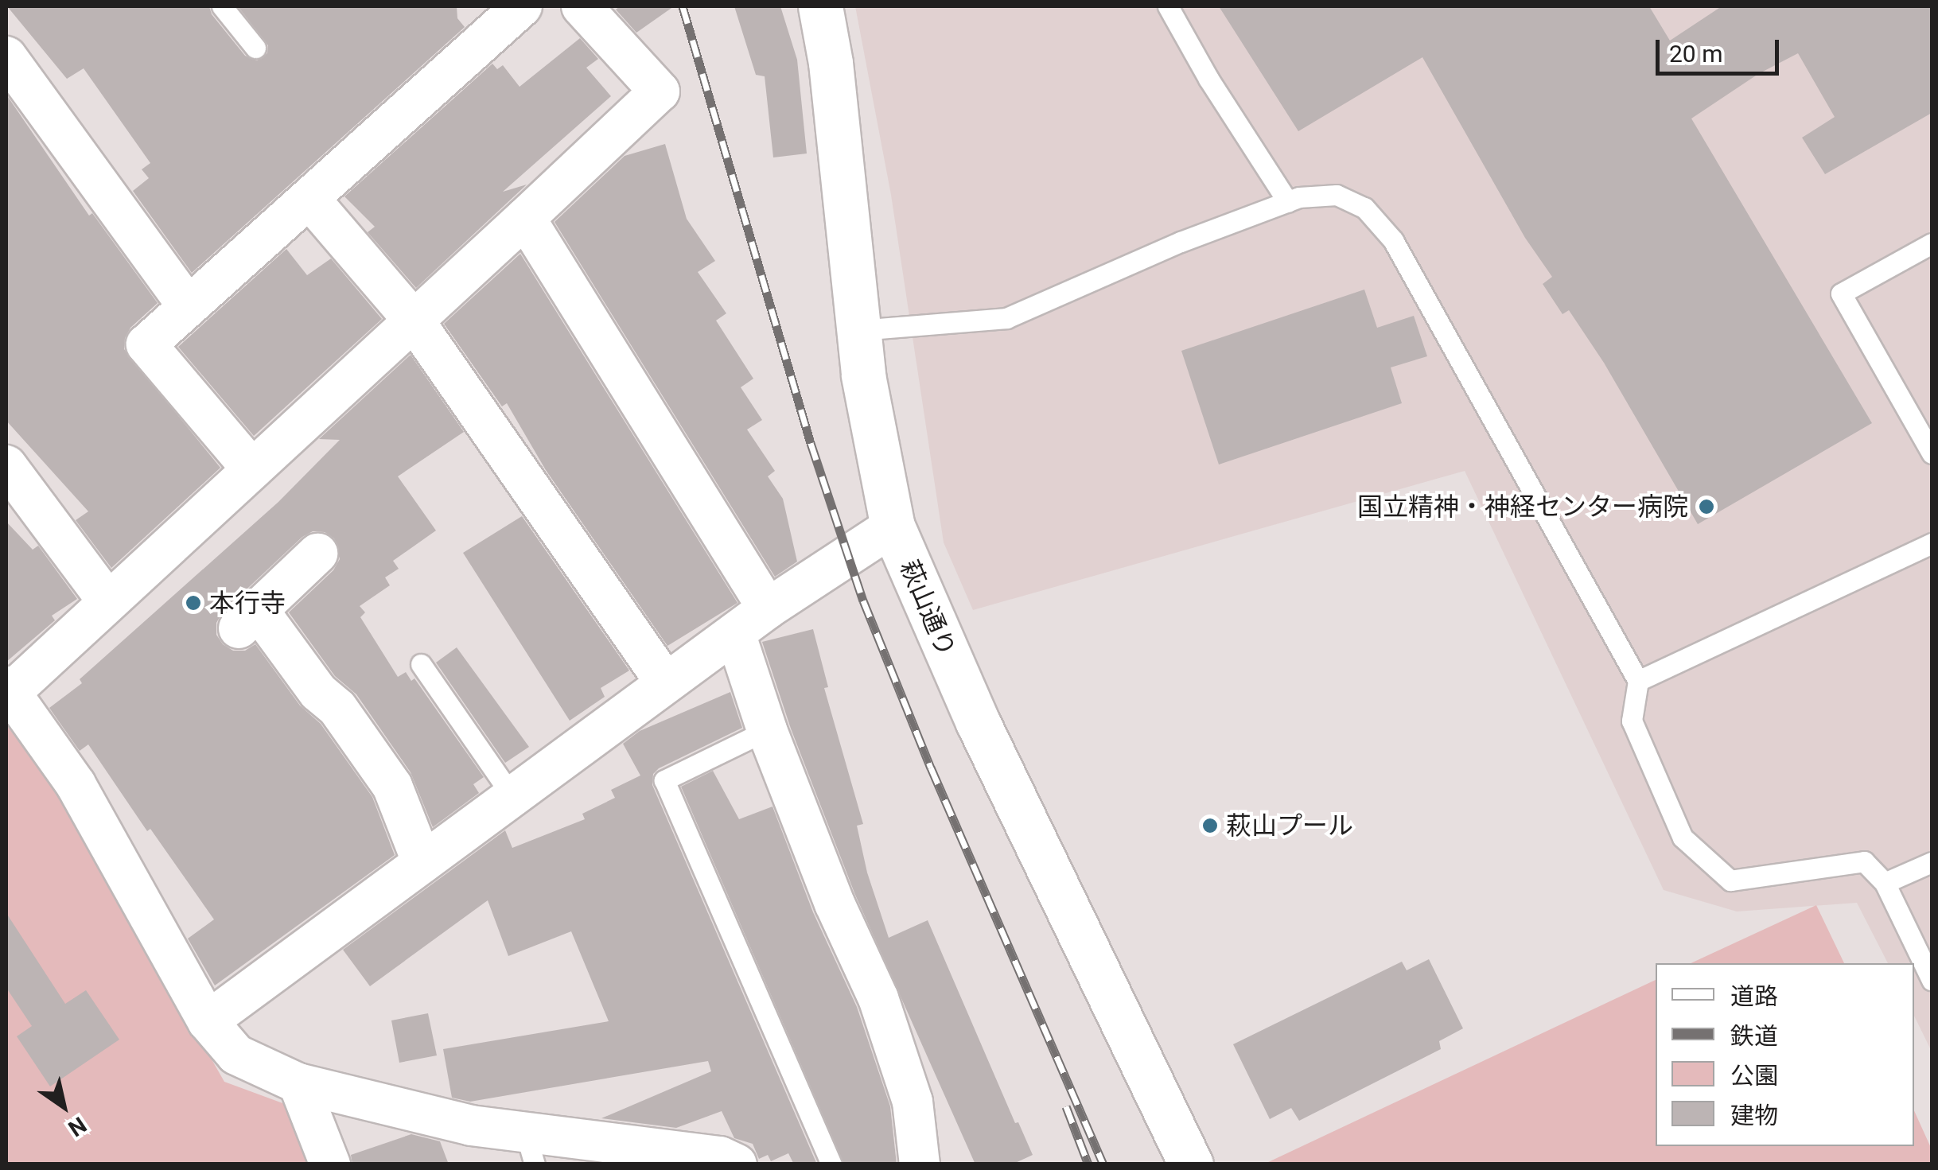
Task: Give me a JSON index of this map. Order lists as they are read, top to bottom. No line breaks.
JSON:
{"streets":{"street":["萩山通り"]},"places":["国立精神・神経センター病院","本行寺","萩山プール"],"legend":["道路","鉄道","公園","建物"],"scale_bar":"20 m","north":"bottom right"}
